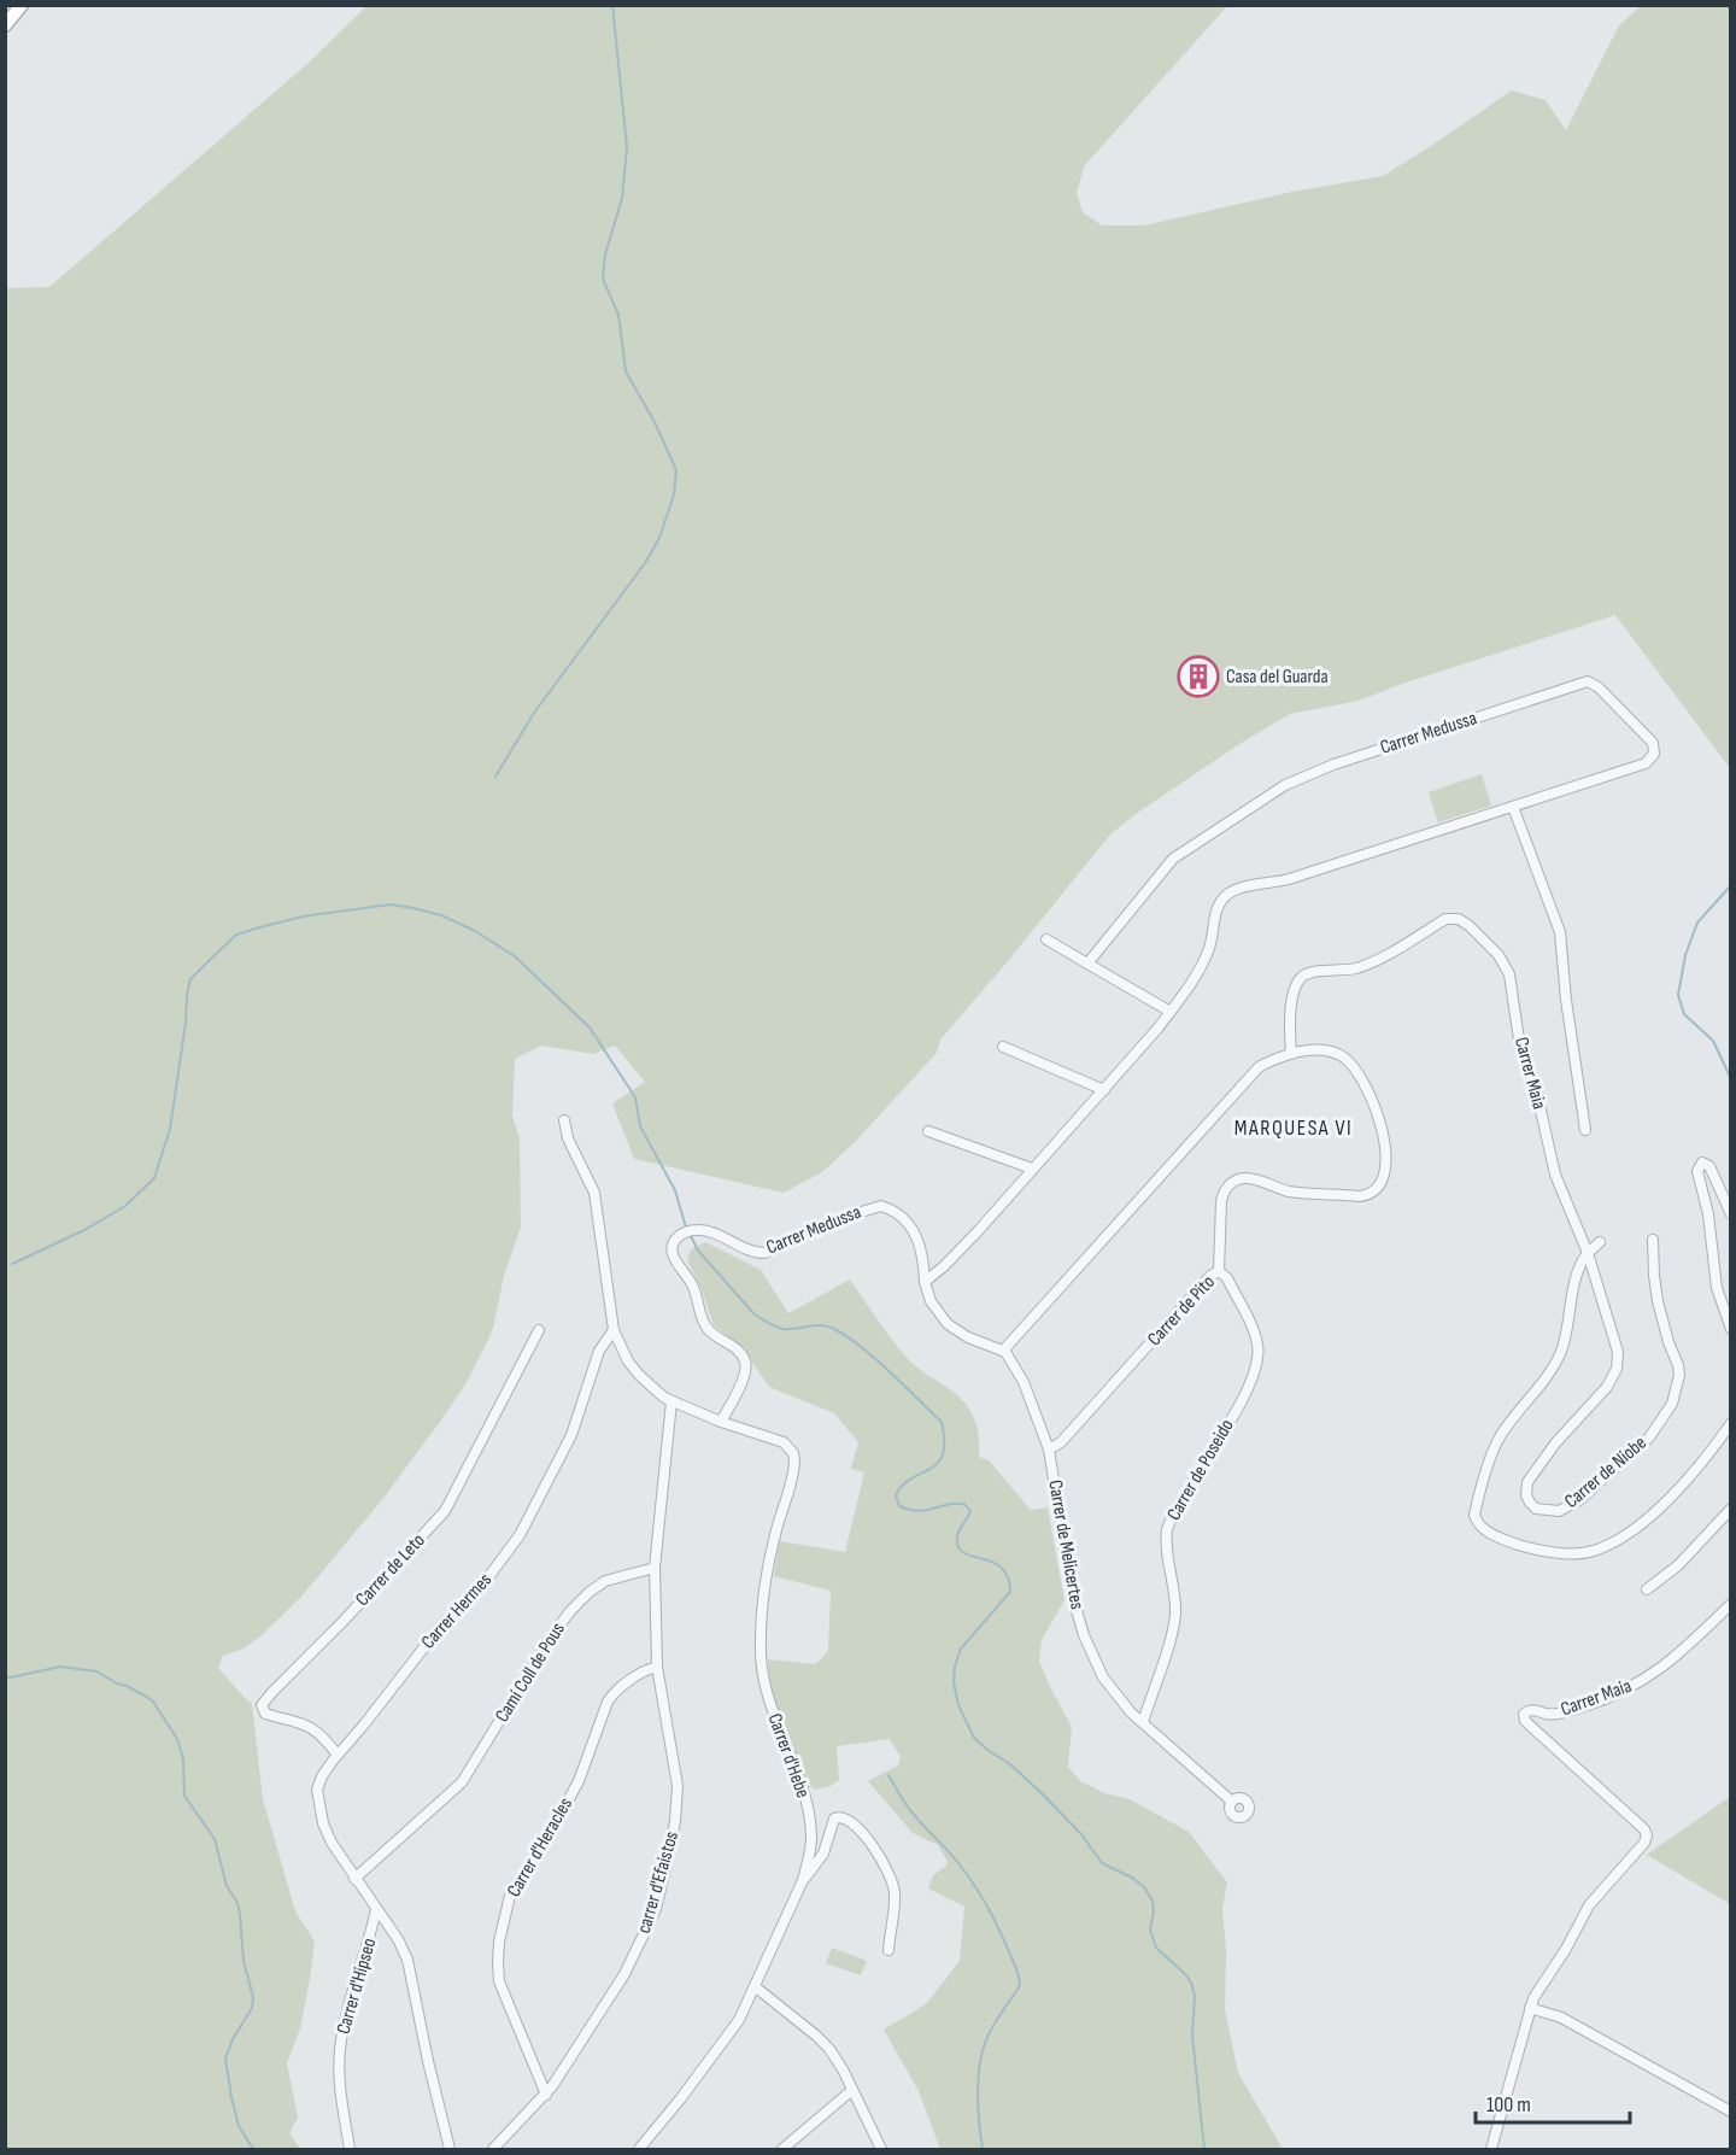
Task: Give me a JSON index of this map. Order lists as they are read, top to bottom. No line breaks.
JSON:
{"streets":{"street":["Carrer Medussa","Carrer Maia","Carrer de Pito","Carrer de Poseido","Carrer de Niobe","Carrer de Melicertes","Carrer de Leto","Carrer Hermes","Camí Coll de Pous","Carrer d'Hebe","Carrer d'Heracles","carrer d'Efaistos","Carrer d'Hipseo"]},"crossings":[["Carrer Medussa","Carrer d'Hebe"],["Carrer Maia","Carrer de Pito"],["Carrer Maia","Carrer de Niobe"],["Carrer de Pito","Carrer de Poseido"],["Carrer de Pito","Carrer de Melicertes"],["Carrer de Poseido","Carrer de Melicertes"],["Carrer de Leto","Carrer Hermes"],["Carrer Hermes","Camí Coll de Pous"],["Camí Coll de Pous","carrer d'Efaistos"],["Carrer d'Heracles","carrer d'Efaistos"]],"districts":["MARQUESA VI"],"places":{"building":["Casa del Guarda"]},"scale_bar":"100 m"}
